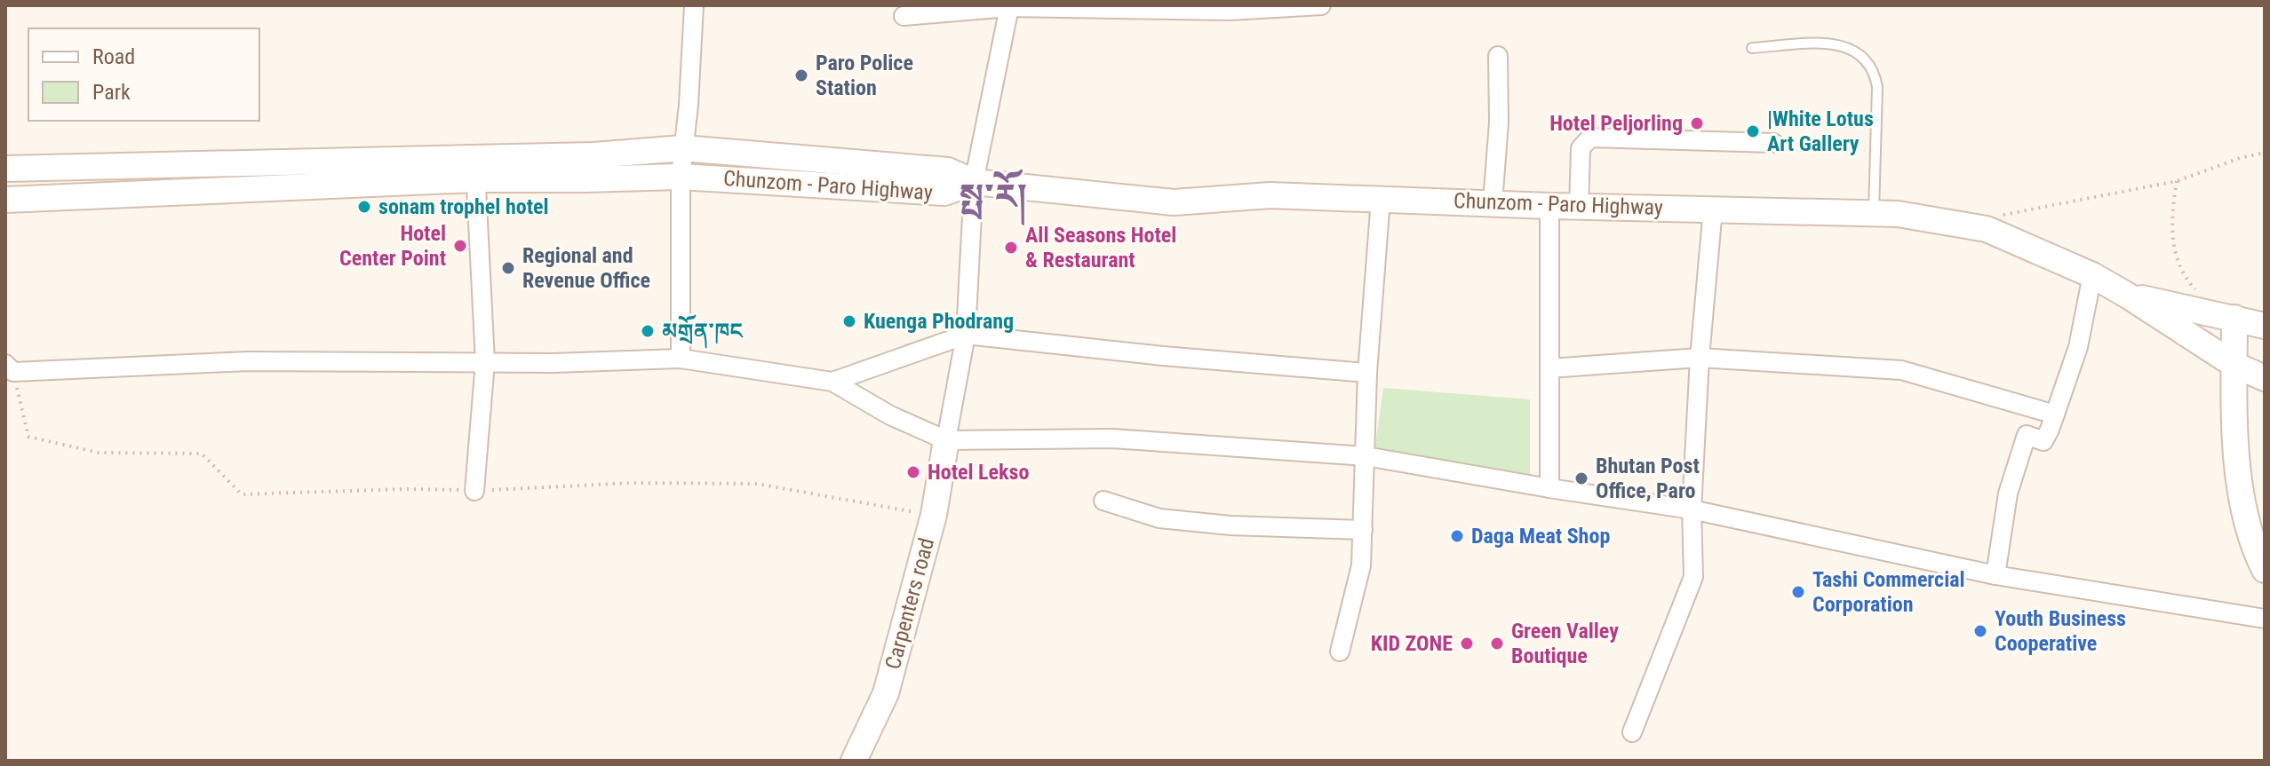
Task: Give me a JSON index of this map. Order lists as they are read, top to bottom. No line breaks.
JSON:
{"streets":{"street":["Chunzom - Paro Highway","Carpenters road"]},"districts":["སྤ་རོ།"],"places":["Paro Police Station","Hotel Peljorling","|White Lotus Art Gallery","sonam trophel hotel","Hotel Center Point","All Seasons Hotel & Restaurant","Regional and Revenue Office","Kuenga Phodrang","མགྲོན་ཁང","Hotel Lekso","Bhutan Post Office, Paro","Daga Meat Shop","Tashi Commercial Corporation","Youth Business Cooperative","KID ZONE","Green Valley Boutique"],"legend":["Road","Park"]}
